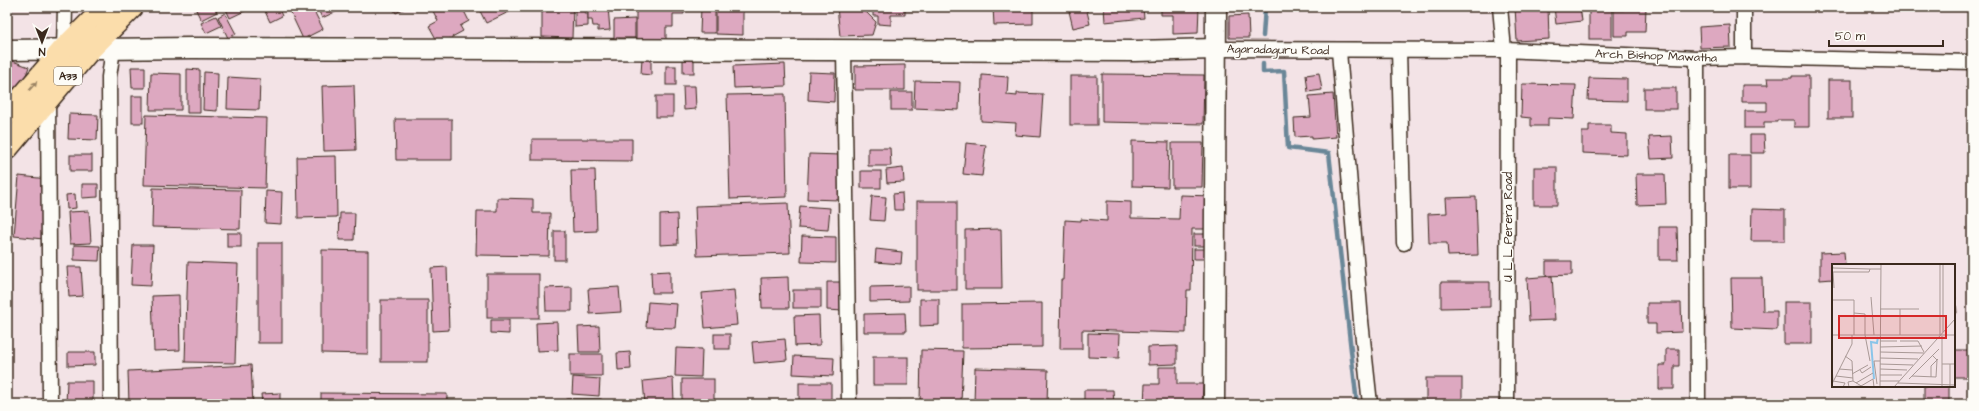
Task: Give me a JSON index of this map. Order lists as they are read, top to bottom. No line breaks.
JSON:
{"streets":{"highway":["A33"],"street":["Agaradaguru Road","Arch Bishop Mawatha","U L L Perera Road"]},"crossings":[["Agaradaguru Road","Arch Bishop Mawatha"],["Arch Bishop Mawatha","U L L Perera Road"]],"scale_bar":"50 m","north":"bottom"}
